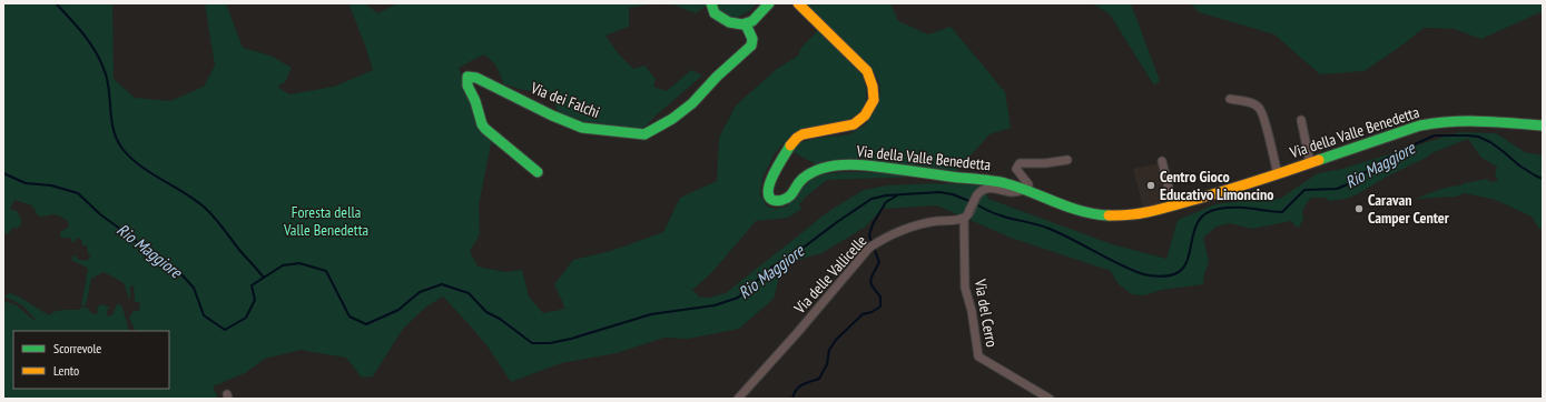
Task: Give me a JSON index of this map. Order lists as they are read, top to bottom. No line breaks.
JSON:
{"streets":{"main road":["Via dei Falchi","Via della Valle Benedetta"],"street":["Via delle Vallicelle","Via del Cerro"]},"crossings":[["Via delle Vallicelle","Via del Cerro"]],"water":["Rio Maggiore"],"parks":["Foresta della Valle Benedetta"],"places":["Centro Gioco Educativo Limoncino","Caravan Camper Center"],"legend":["Scorrevole","Lento"]}
